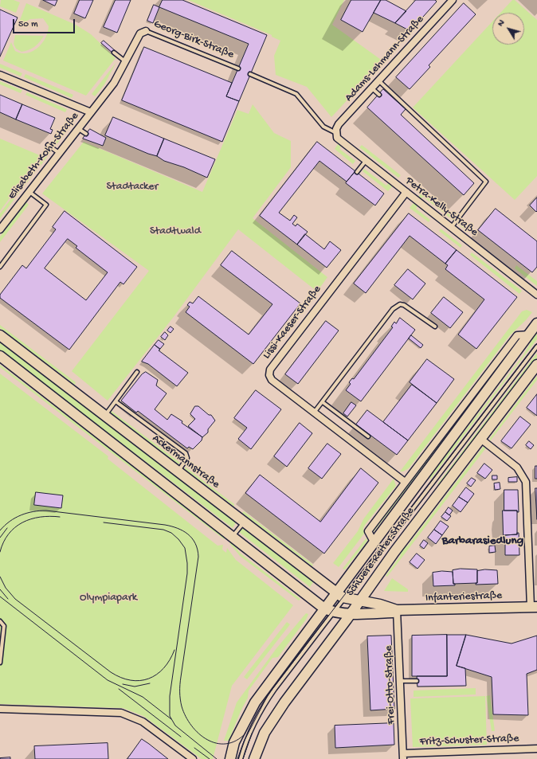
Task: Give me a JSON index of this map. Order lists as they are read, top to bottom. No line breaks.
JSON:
{"streets":{"main road":["Ackermannstraße","Schwere-Reiter-Straße","Infanteriestraße"],"street":["Georg-Birk-Straße","Adams-Lehmann-Straße","Elisabeth-Kohn-Straße","Petra-Kelly-Straße","Lissi-Kaeser-Straße","Frei-Otto-Straße","Fritz-Schuster-Straße"]},"crossings":[["Georg-Birk-Straße","Elisabeth-Kohn-Straße"],["Adams-Lehmann-Straße","Petra-Kelly-Straße"],["Petra-Kelly-Straße","Lissi-Kaeser-Straße"],["Lissi-Kaeser-Straße","Schwere-Reiter-Straße"],["Ackermannstraße","Schwere-Reiter-Straße"],["Ackermannstraße","Infanteriestraße"],["Schwere-Reiter-Straße","Infanteriestraße"],["Infanteriestraße","Frei-Otto-Straße"],["Frei-Otto-Straße","Fritz-Schuster-Straße"]],"districts":["Barbarasiedlung"],"parks":["Stadtacker","Stadtwald","Olympiapark"],"scale_bar":"50 m","north":"top left"}
